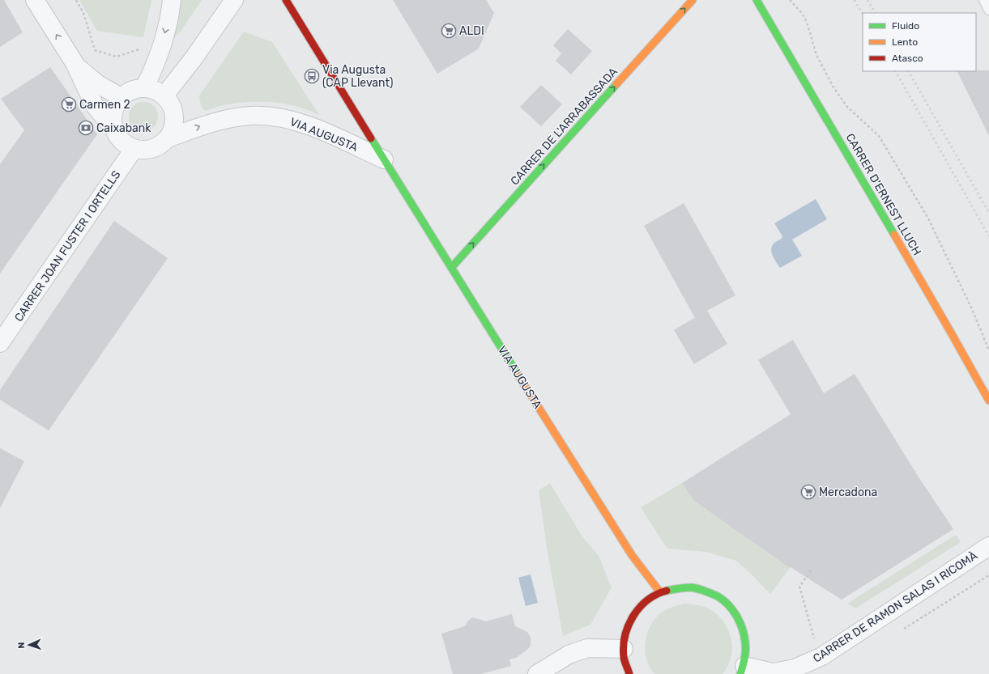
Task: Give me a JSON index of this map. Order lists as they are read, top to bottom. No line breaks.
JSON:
{"streets":{"main road":["CARRER DE L'ARRABASSADA","VIA AUGUSTA","CARRER D'ERNEST LLUCH"],"street":["CARRER JOAN FUSTER I ORTELLS","CARRER DE RAMON SALAS I RICOMÀ"]},"crossings":[["CARRER DE L'ARRABASSADA","VIA AUGUSTA"],["VIA AUGUSTA","CARRER JOAN FUSTER I ORTELLS"]],"one_way":["CARRER DE L'ARRABASSADA"],"places":{"supermarket":["ALDI","Carmen 2","Mercadona"],"bus stop":["Via Augusta (CAP Llevant)"],"bank":["Caixabank"]},"legend":["Fluido","Lento","Atasco"],"north":"left"}
